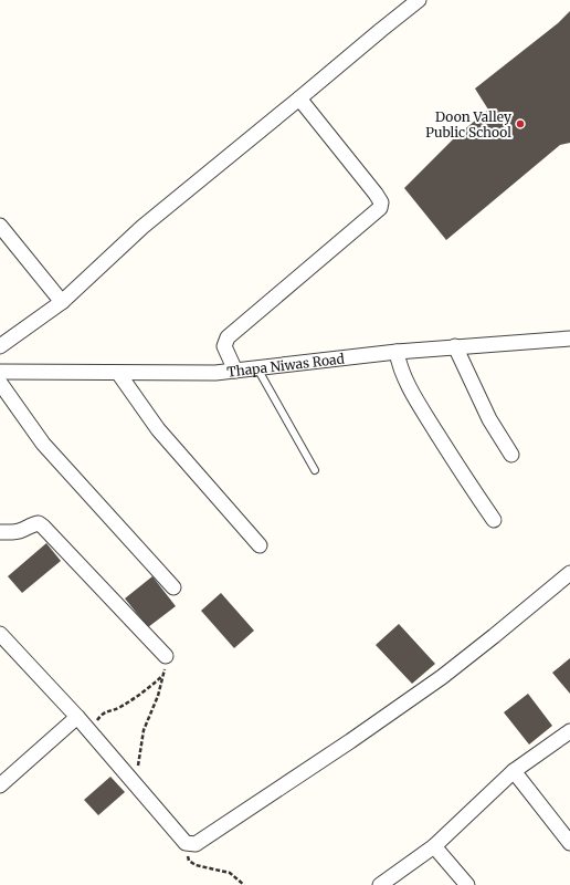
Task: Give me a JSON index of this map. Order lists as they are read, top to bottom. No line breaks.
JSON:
{"streets":{"street":["Thapa Niwas Road"]},"places":["Doon Valley Public School"]}
